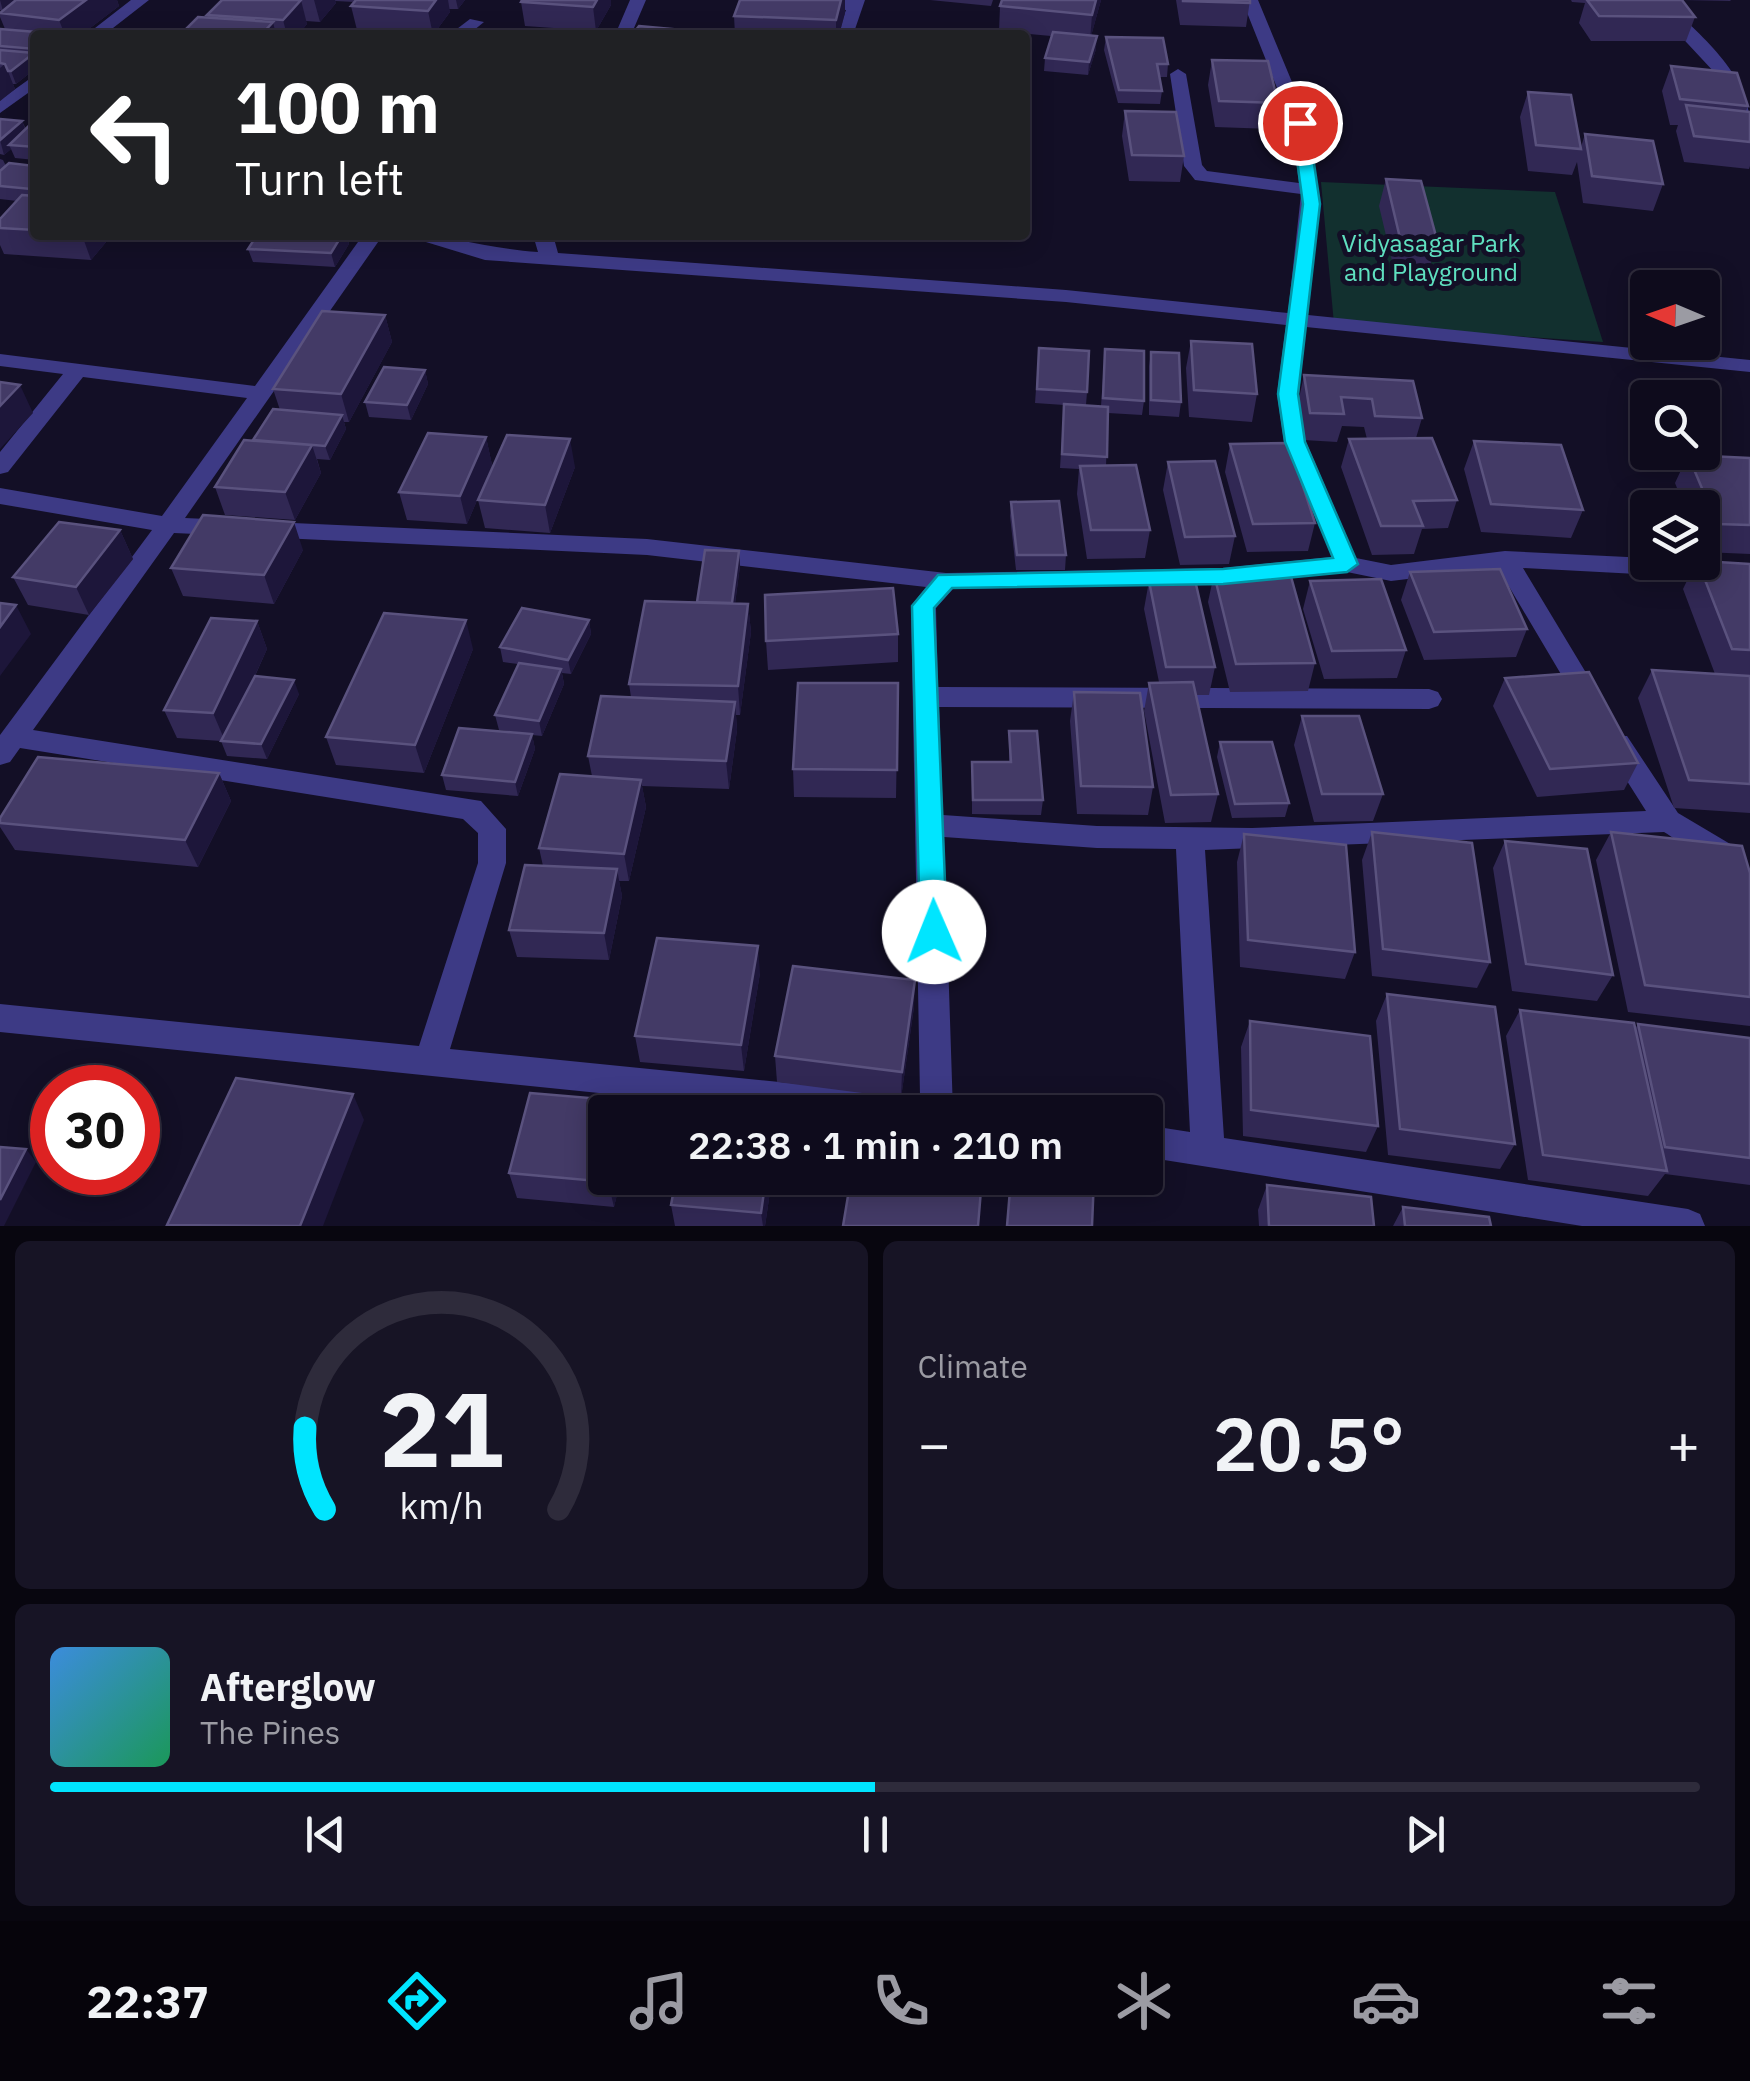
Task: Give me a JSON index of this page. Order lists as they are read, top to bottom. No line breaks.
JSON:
{"parks":["Vidyasagar Park and Playground"],"north":"left","page":{"turn":["100 m","Turn left"],"limit":"30","trip":"22:38 · 1 min · 210 m","tile":"Climate","heat":["−","20.5°","+"],"song":["Afterglow","The Pines"],"tabs":"22:37","gauge":["21","km/h"]}}
